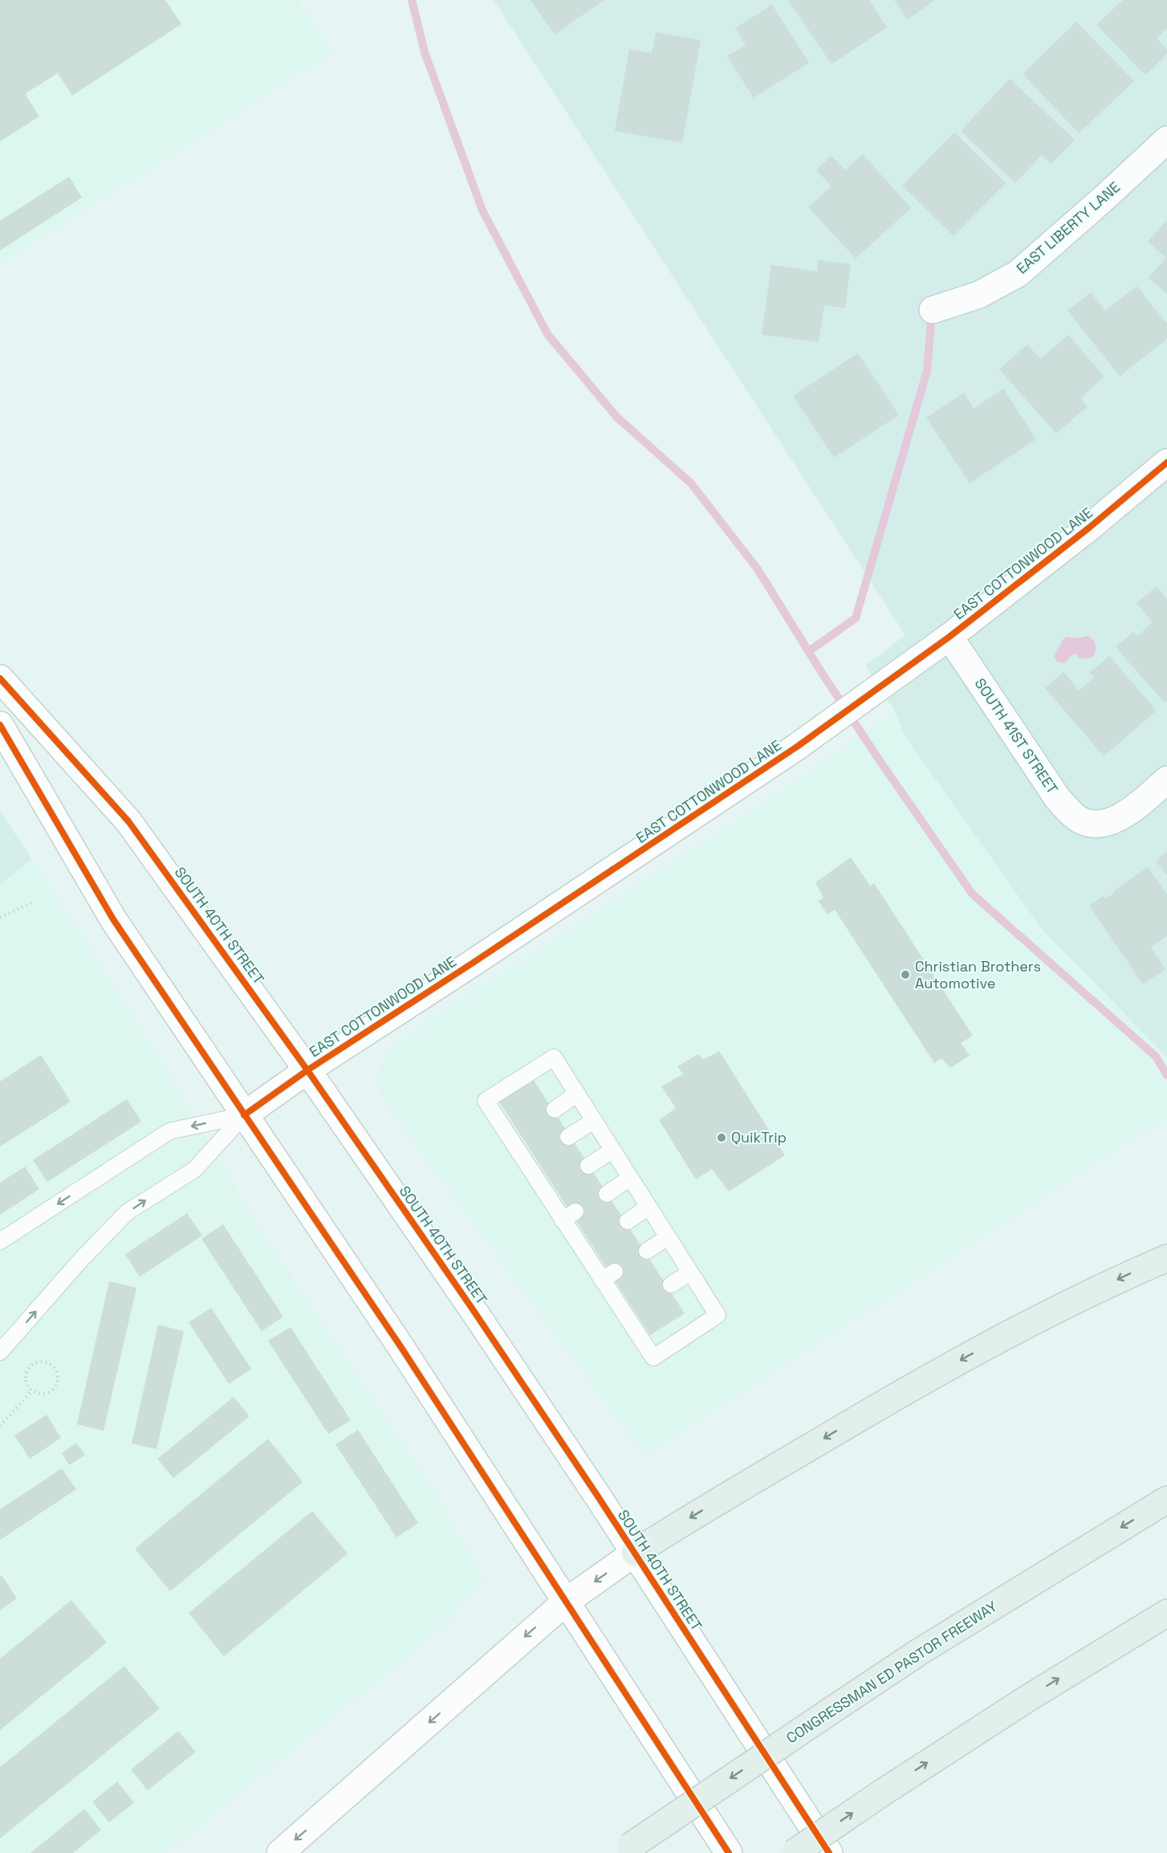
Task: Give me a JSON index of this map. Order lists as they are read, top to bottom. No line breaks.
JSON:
{"streets":{"highway":["CONGRESSMAN ED PASTOR FREEWAY"],"main road":["EAST LIBERTY LANE","EAST COTTONWOOD LANE","SOUTH 41ST STREET","SOUTH 40TH STREET"]},"crossings":[["EAST COTTONWOOD LANE","SOUTH 41ST STREET"],["EAST COTTONWOOD LANE","SOUTH 40TH STREET"]],"places":["Christian Brothers Automotive","QuikTrip"]}
